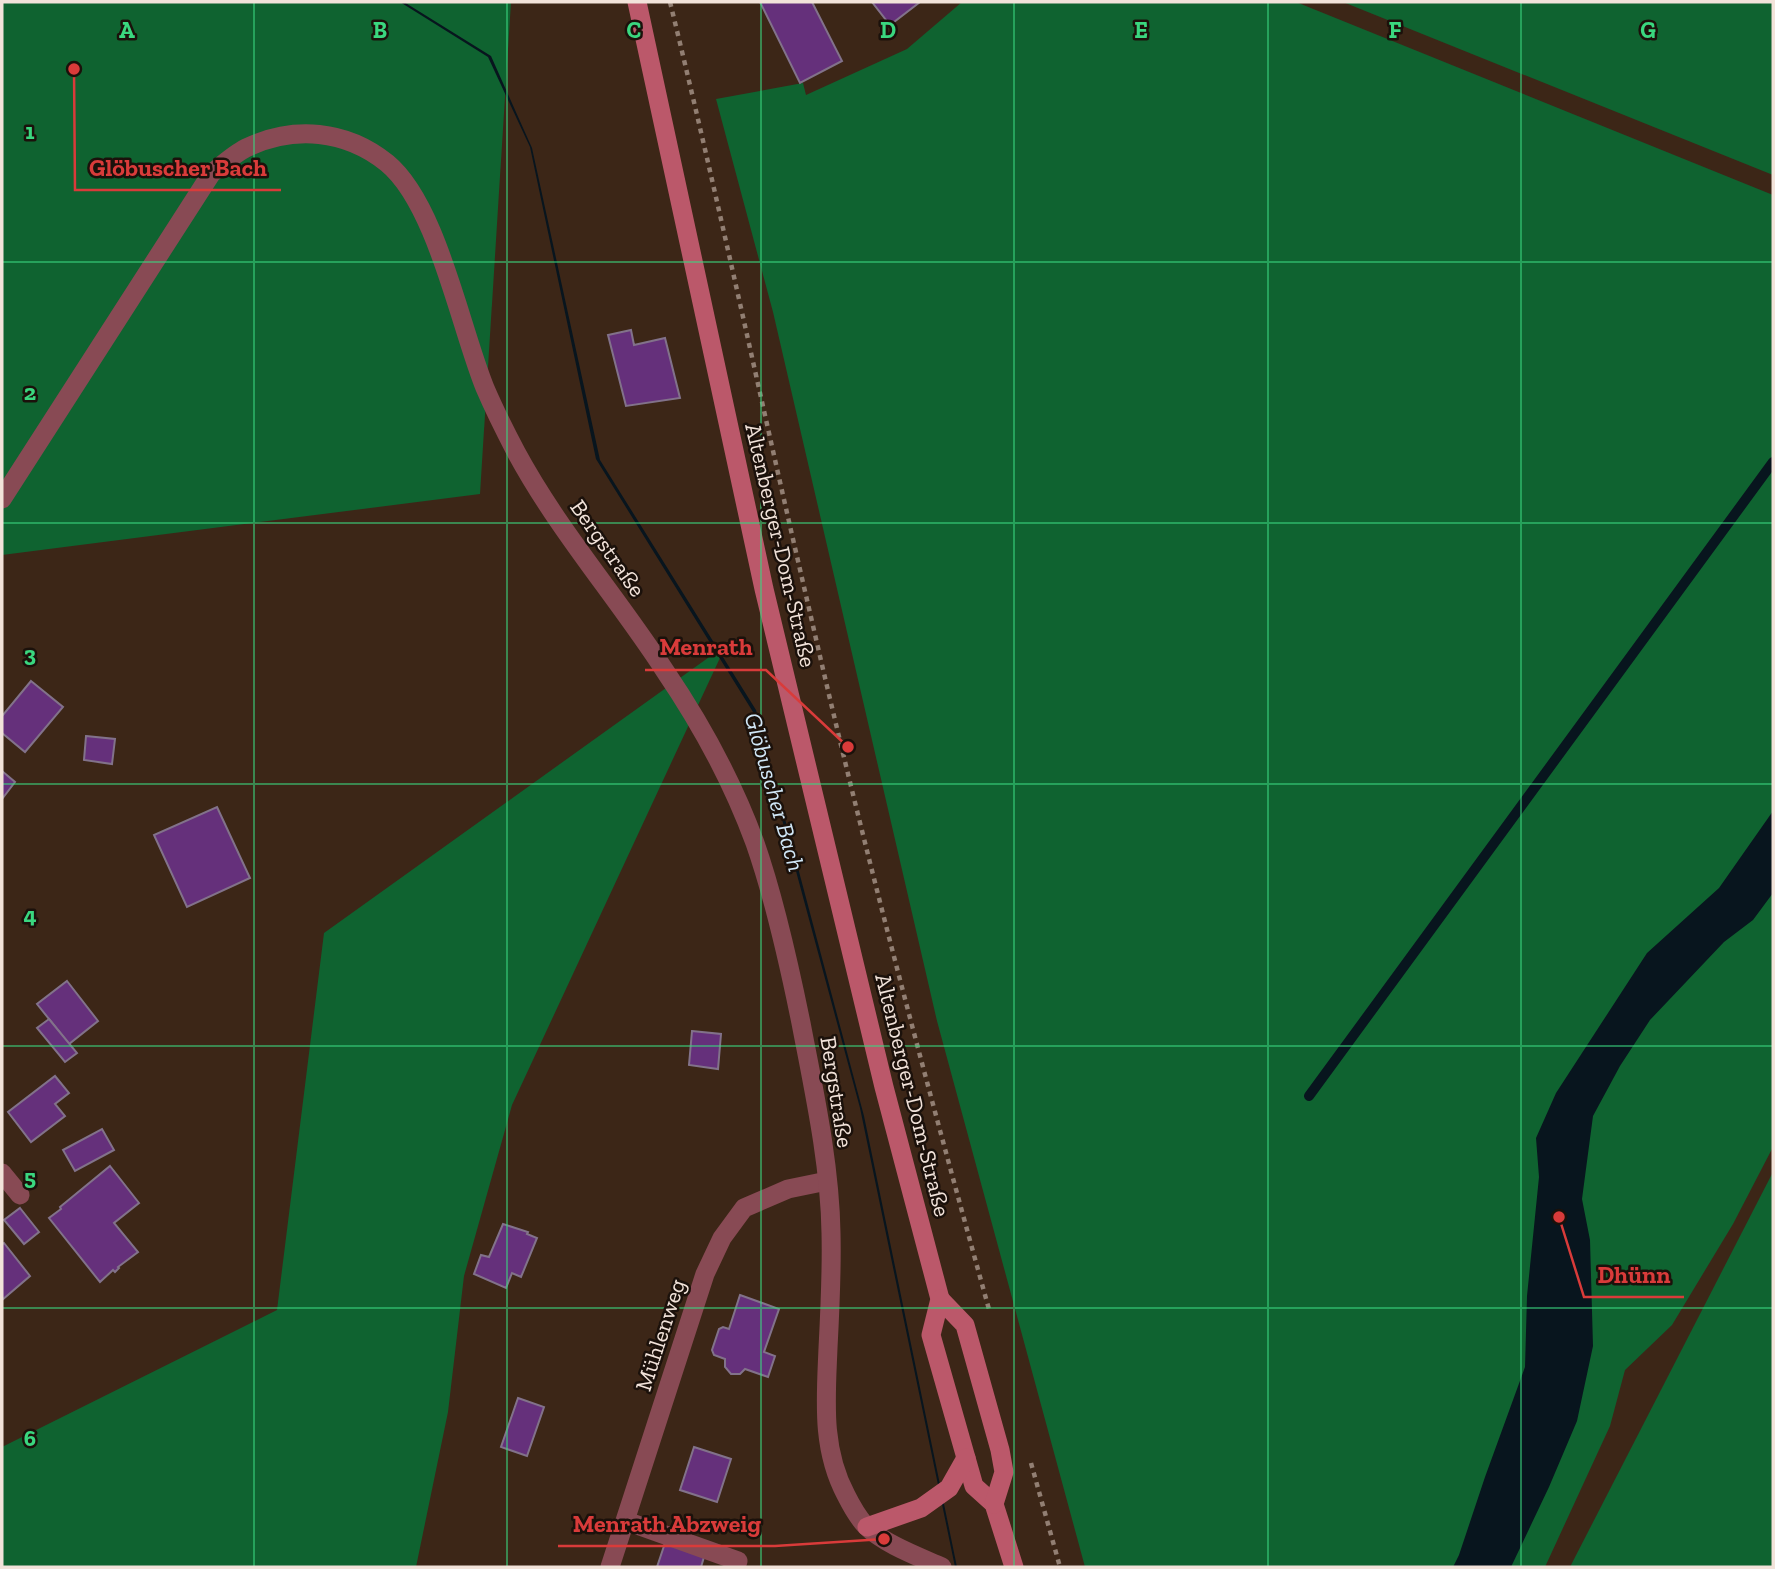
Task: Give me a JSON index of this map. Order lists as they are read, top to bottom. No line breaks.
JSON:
{"streets":{"main road":["Altenberger-Dom-Straße"],"street":["Bergstraße","Mühlenweg"]},"crossings":[["Bergstraße","Mühlenweg"]],"water":["Glöbuscher Bach"],"places":["Glöbuscher Bach","Menrath","Dhünn","Menrath Abzweig"],"grid":{"columns":["A","B","C","D","E","F","G"],"rows":["1","2","3","4","5","6"]}}
